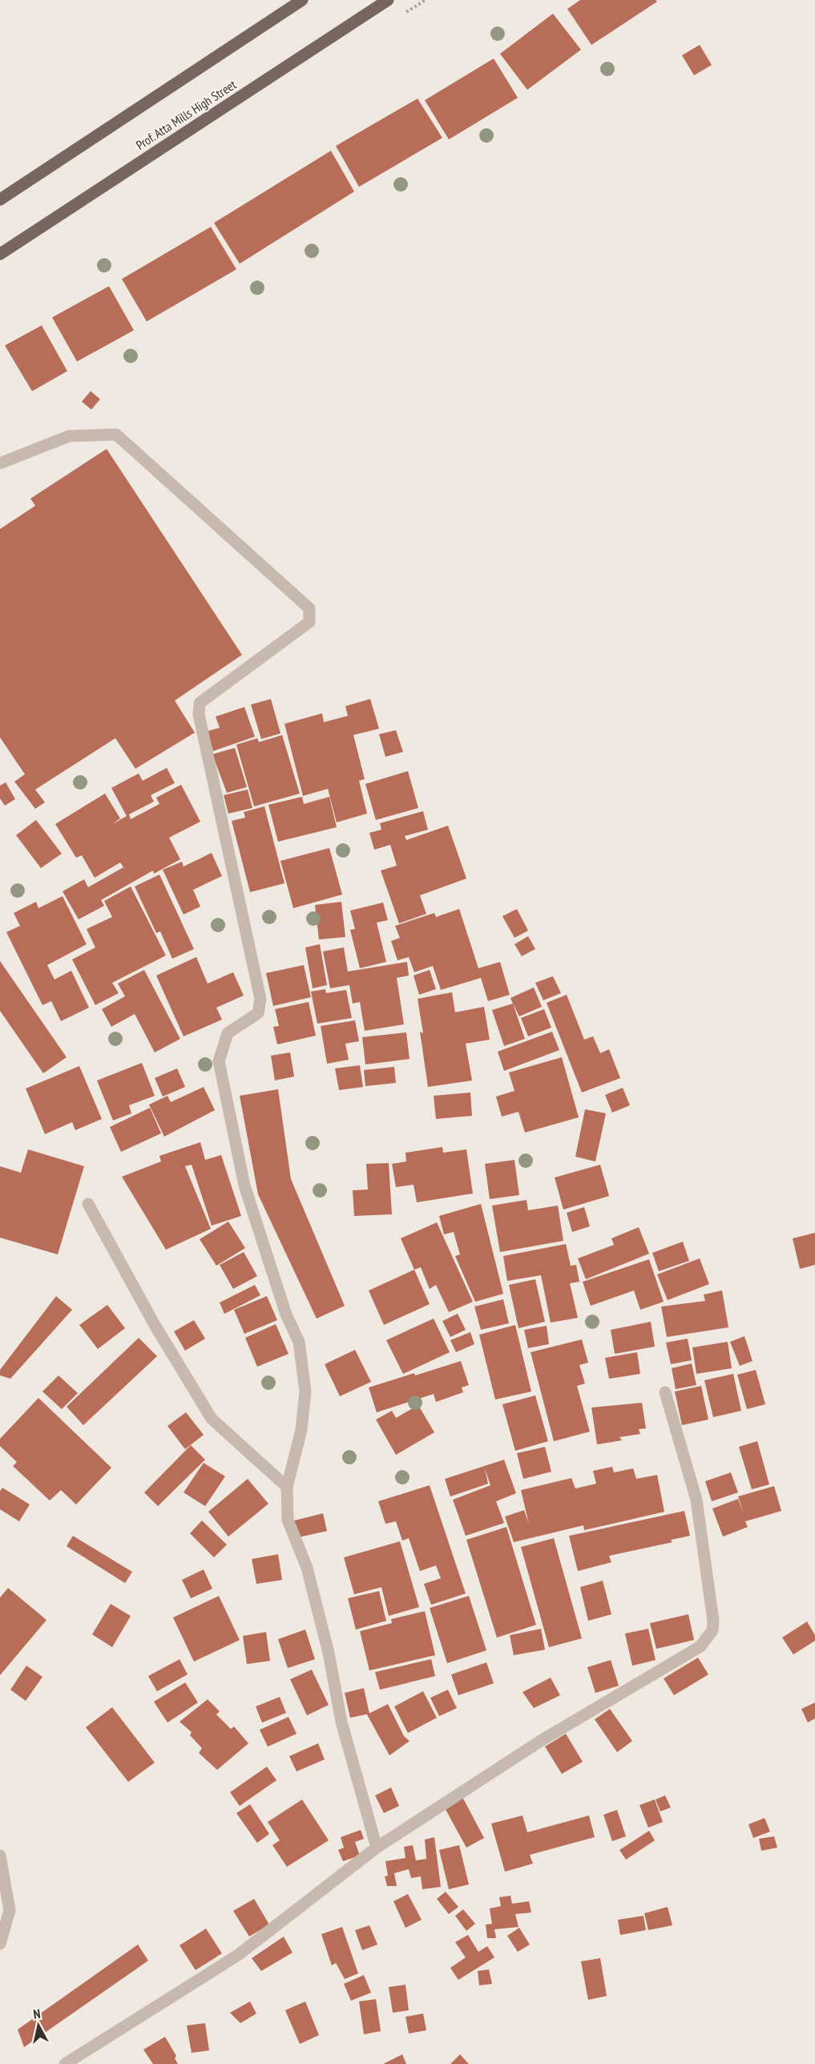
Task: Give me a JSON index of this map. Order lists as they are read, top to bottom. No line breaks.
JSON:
{"streets":{"main road":["Prof. Atta Mills High Street"]},"north":"top"}
